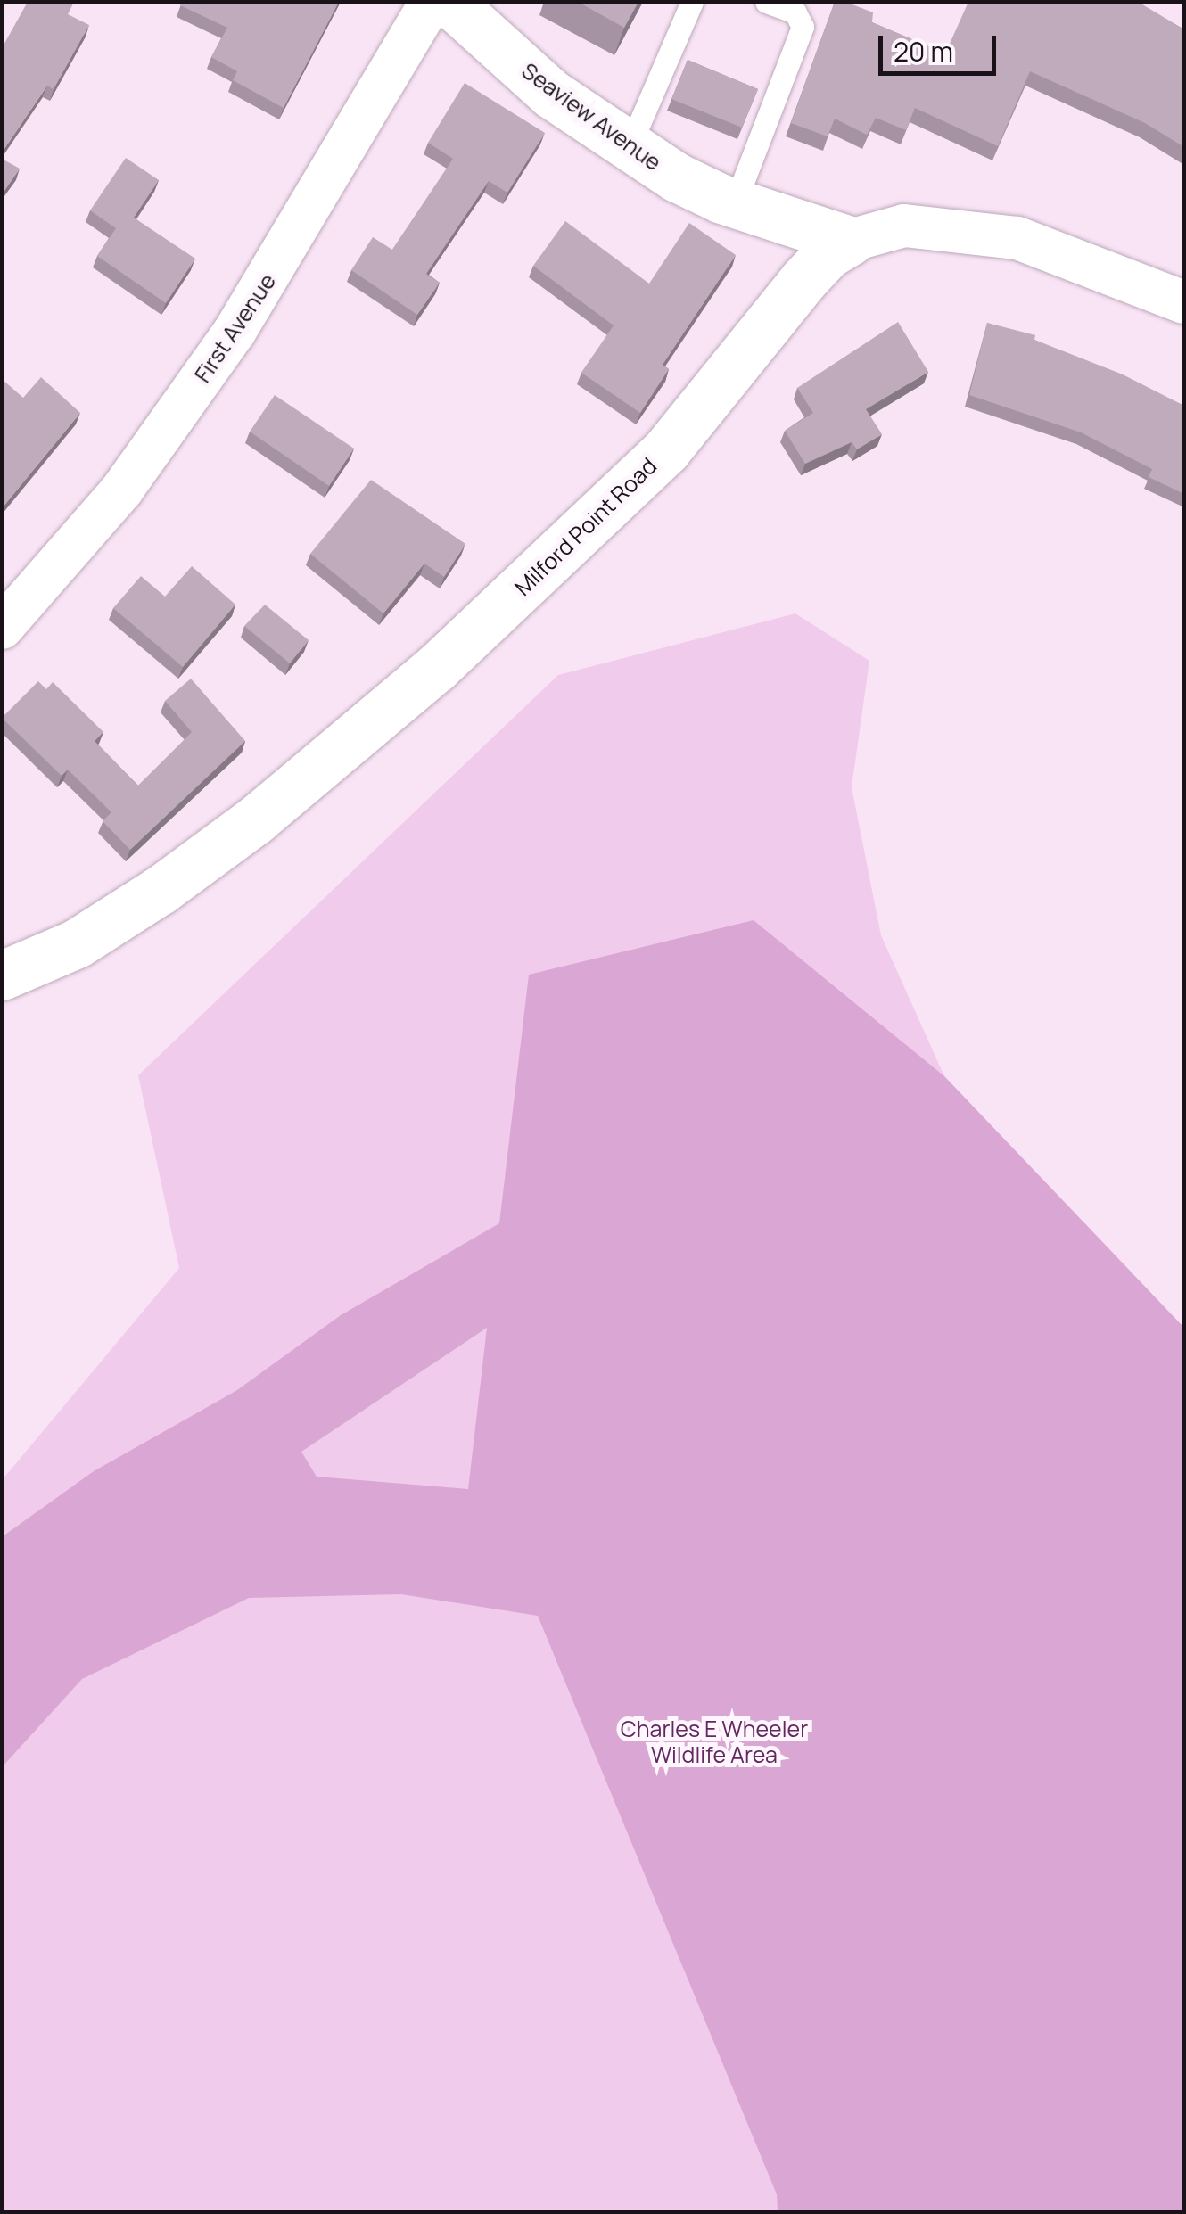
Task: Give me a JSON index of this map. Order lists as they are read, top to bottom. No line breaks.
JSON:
{"streets":{"street":["Seaview Avenue","First Avenue","Milford Point Road"]},"crossings":[["Seaview Avenue","Milford Point Road"]],"parks":["Charles E Wheeler Wildlife Area"],"scale_bar":"20 m"}
